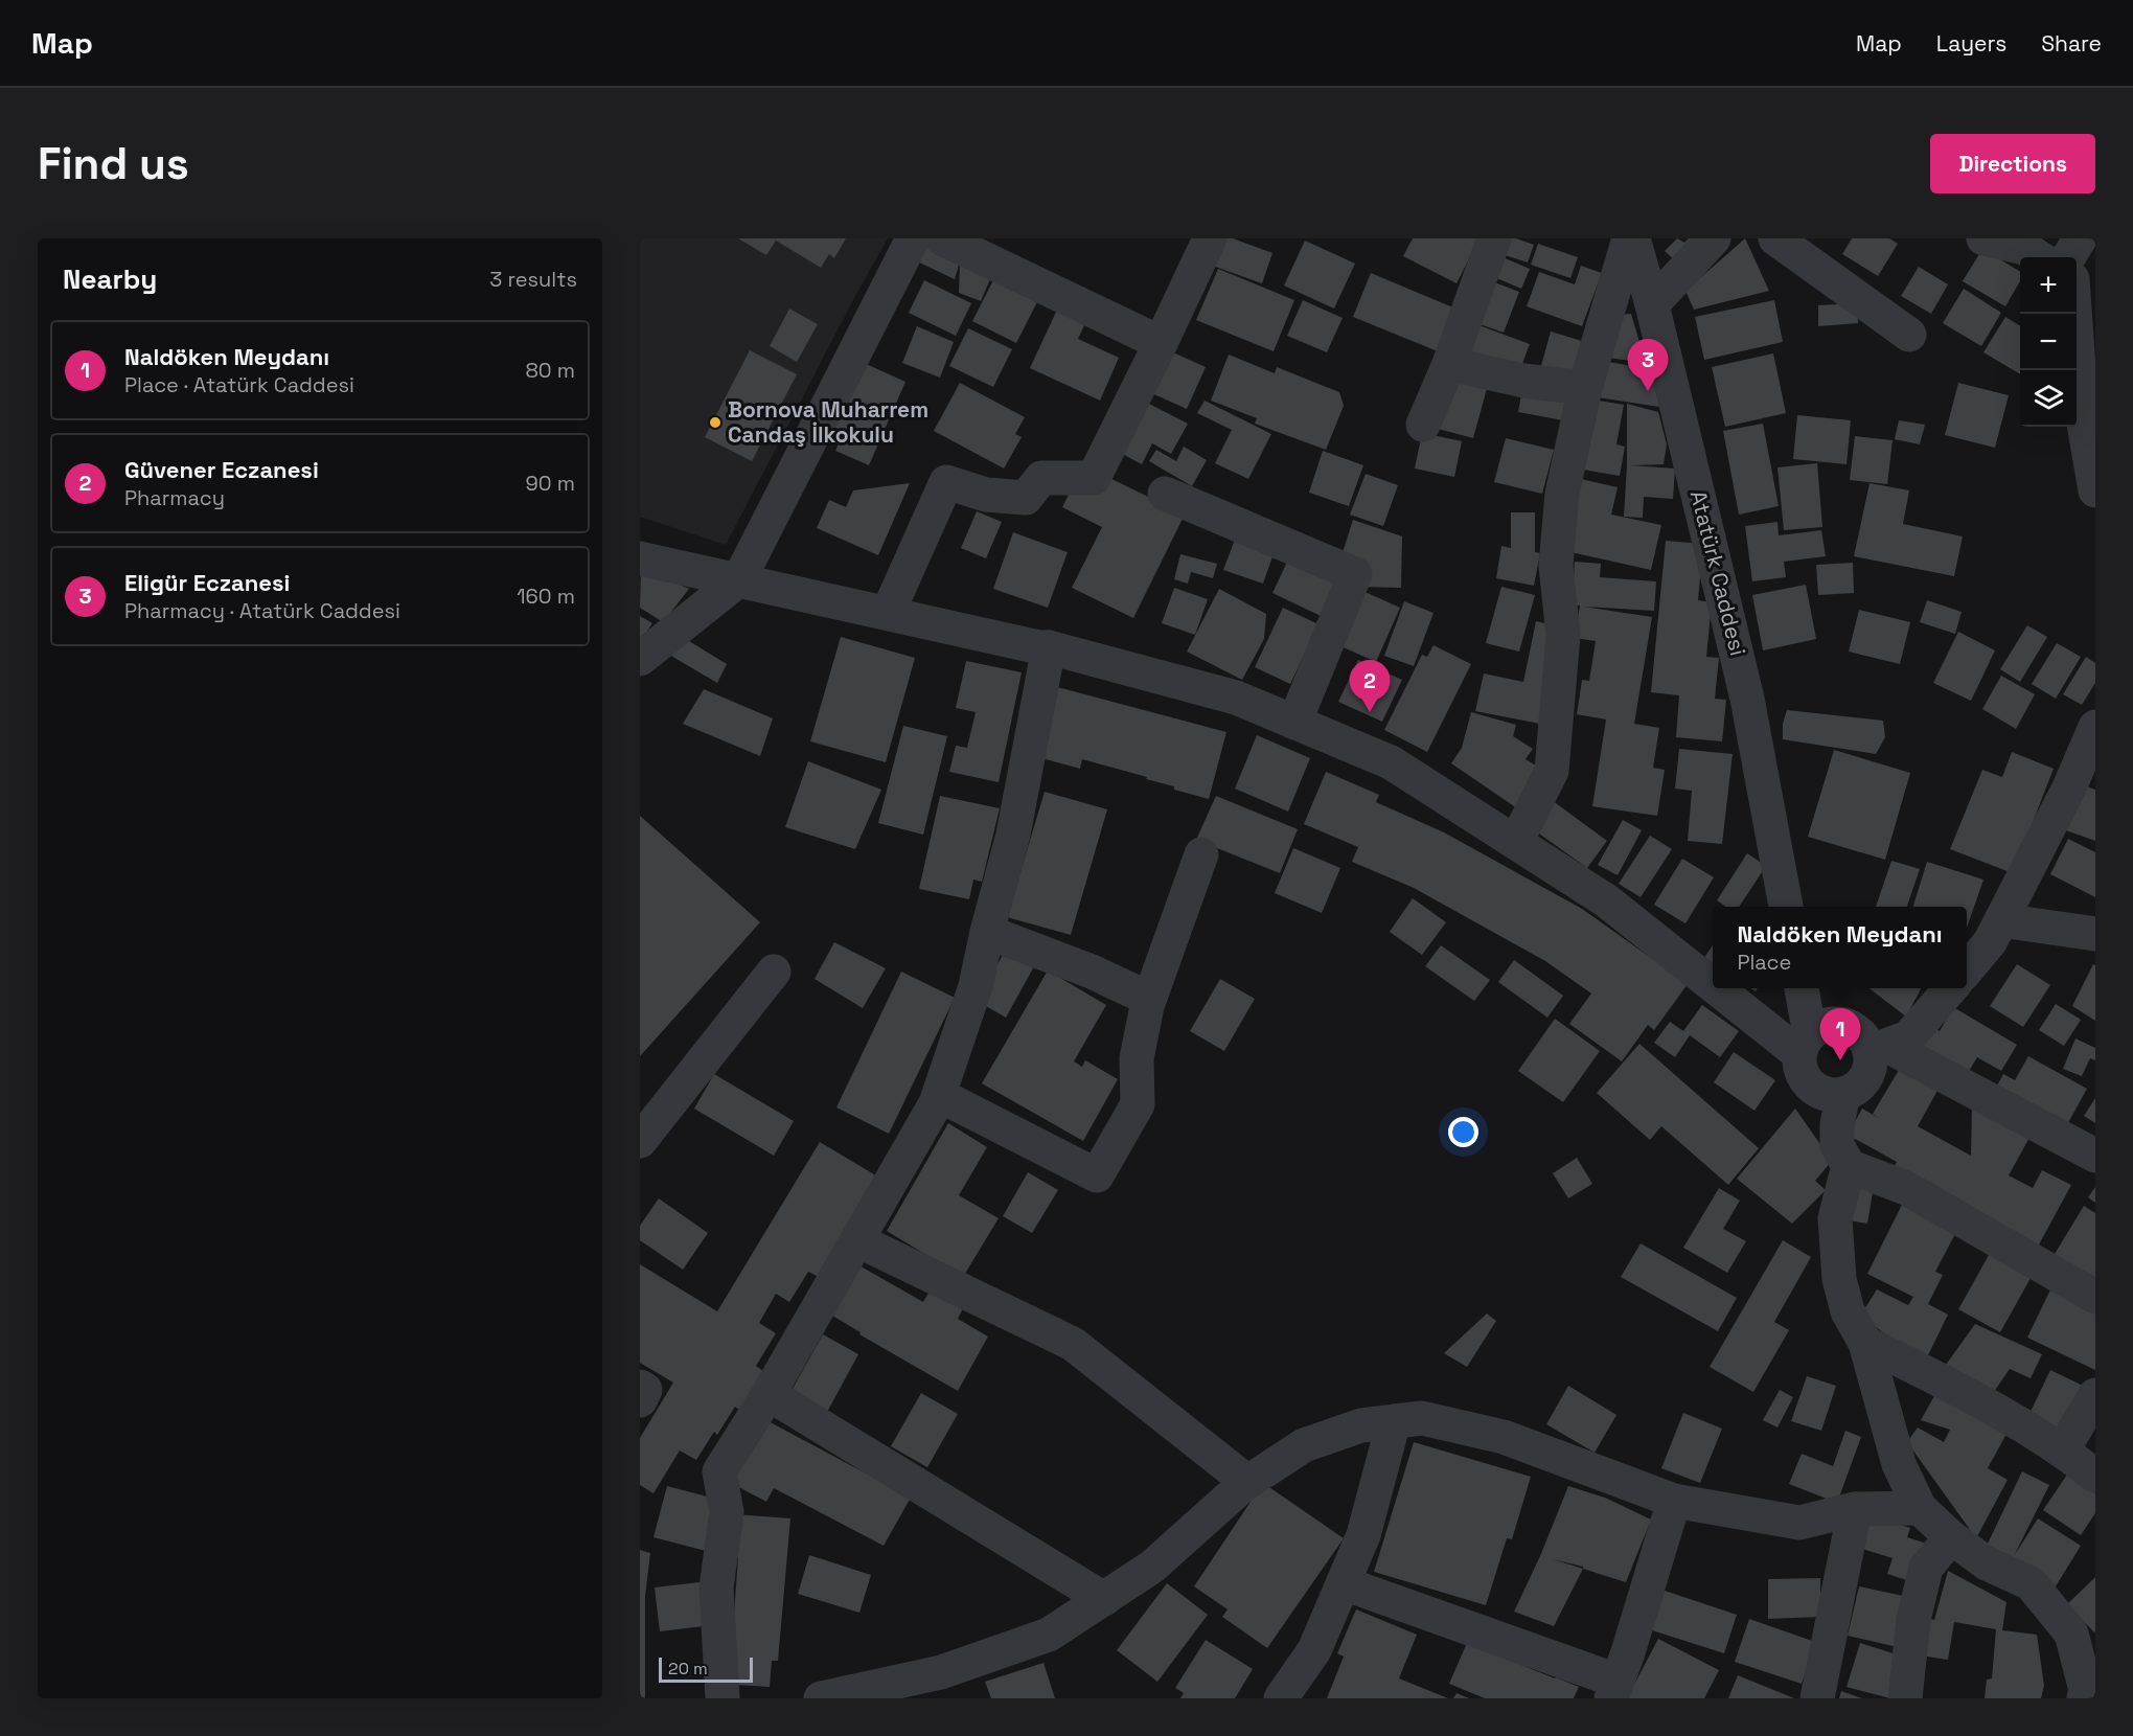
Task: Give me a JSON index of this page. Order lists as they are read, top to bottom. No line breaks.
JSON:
{"streets":{"street":["Atatürk Caddesi"]},"places":["Bornova Muharrem Candaş İlkokulu"],"scale_bar":"20 m","page":{"header":"Map","nav":["Map","Layers","Share"],"buttons":"Directions","title":"Find us","heading":["Nearby","3 results"],"map_buttons":["+","−"],"list":[{"mark":"1","name":"Naldöken Meydanı","note":"Place · Atatürk Caddesi","value":"80 m"},{"mark":"2","name":"Güvener Eczanesi","note":"Pharmacy","value":"90 m"},{"mark":"3","name":"Eligür Eczanesi","note":"Pharmacy · Atatürk Caddesi","value":"160 m"}],"pins":["3","2","1"],"popup":["Naldöken Meydanı","Place"],"scale":"20 m"}}
